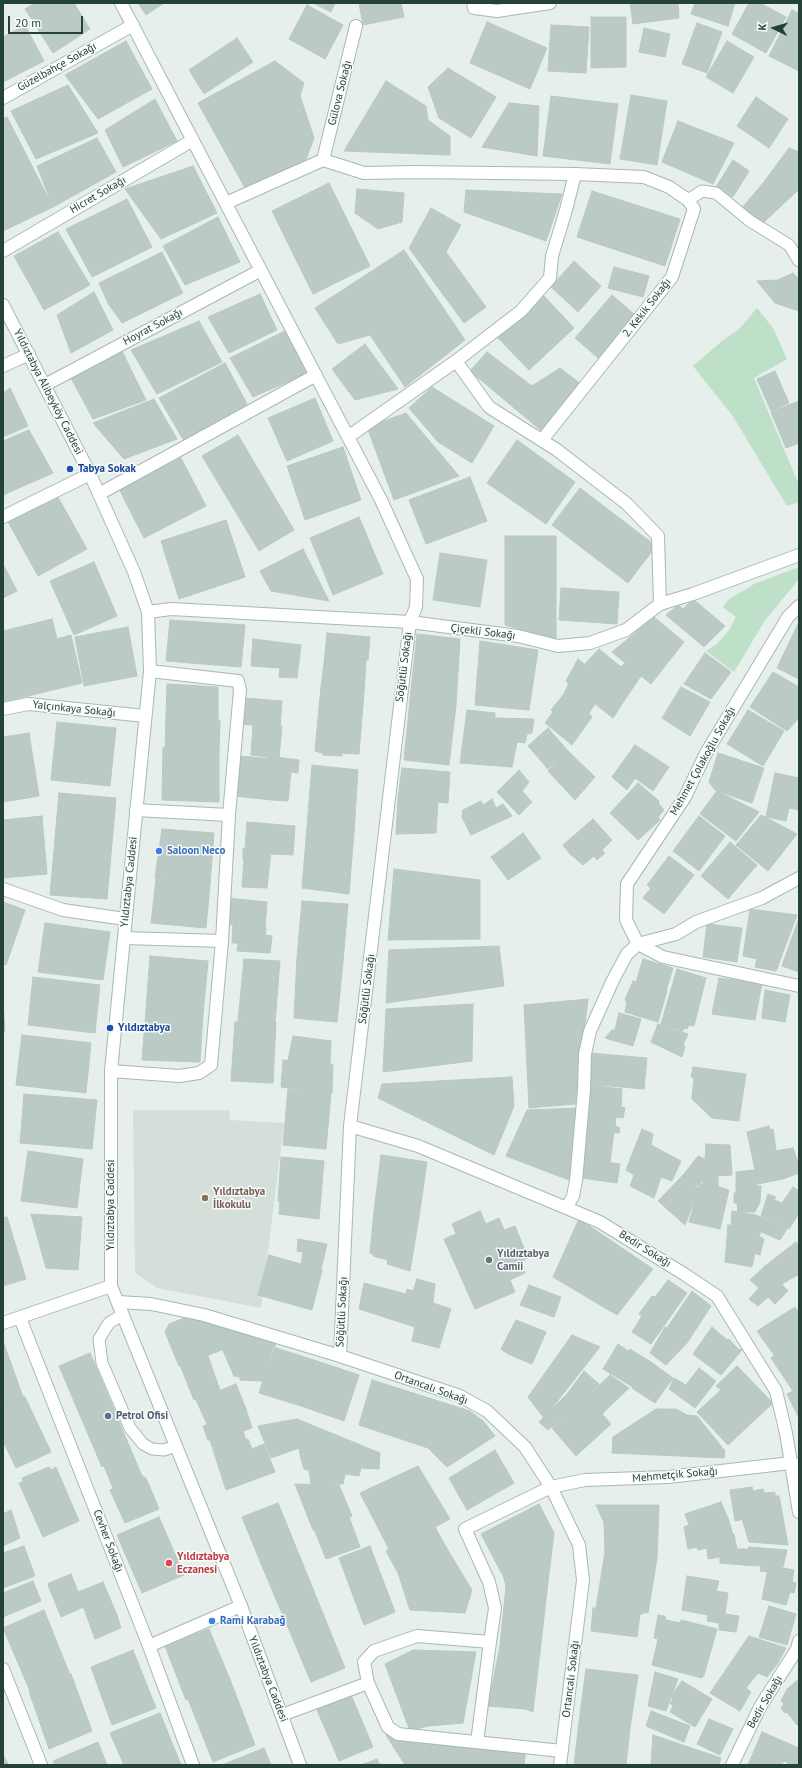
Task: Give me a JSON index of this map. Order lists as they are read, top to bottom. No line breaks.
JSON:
{"streets":{"street":["Güzelbahçe Sokağı","Gülova Sokağı","Hicret Sokağı","2. Kekik Sokağı","Hoyrat Sokağı","Yıldıztabya Alibeyköy Caddesi","Çiçekli Sokağı","Söğütlü Sokağı","Yalçınkaya Sokağı","Mehmet Çolakoğlu Sokağı","Yıldıztabya Caddesi","Bedir Sokağı","Ortancalı Sokağı","Mehmetçik Sokağı","Cevher Sokağı"]},"crossings":[["Güzelbahçe Sokağı","Söğütlü Sokağı"],["Hicret Sokağı","Söğütlü Sokağı"],["Hoyrat Sokağı","Yıldıztabya Alibeyköy Caddesi"],["Hoyrat Sokağı","Söğütlü Sokağı"],["Yıldıztabya Alibeyköy Caddesi","Çiçekli Sokağı"],["Yıldıztabya Alibeyköy Caddesi","Yıldıztabya Caddesi"],["Çiçekli Sokağı","Söğütlü Sokağı"],["Çiçekli Sokağı","Yıldıztabya Caddesi"],["Söğütlü Sokağı","Bedir Sokağı"],["Söğütlü Sokağı","Ortancalı Sokağı"],["Yalçınkaya Sokağı","Yıldıztabya Caddesi"],["Yıldıztabya Caddesi","Ortancalı Sokağı"],["Bedir Sokağı","Mehmetçik Sokağı"],["Ortancalı Sokağı","Mehmetçik Sokağı"]],"places":["Tabya Sokak","Saloon Neco","Yıldıztabya","Yıldıztabya İlkokulu","Yıldıztabya Camii","Petrol Ofisi","Yıldıztabya Eczanesi","Rami Karabağ"],"scale_bar":"20 m","north":"left"}
